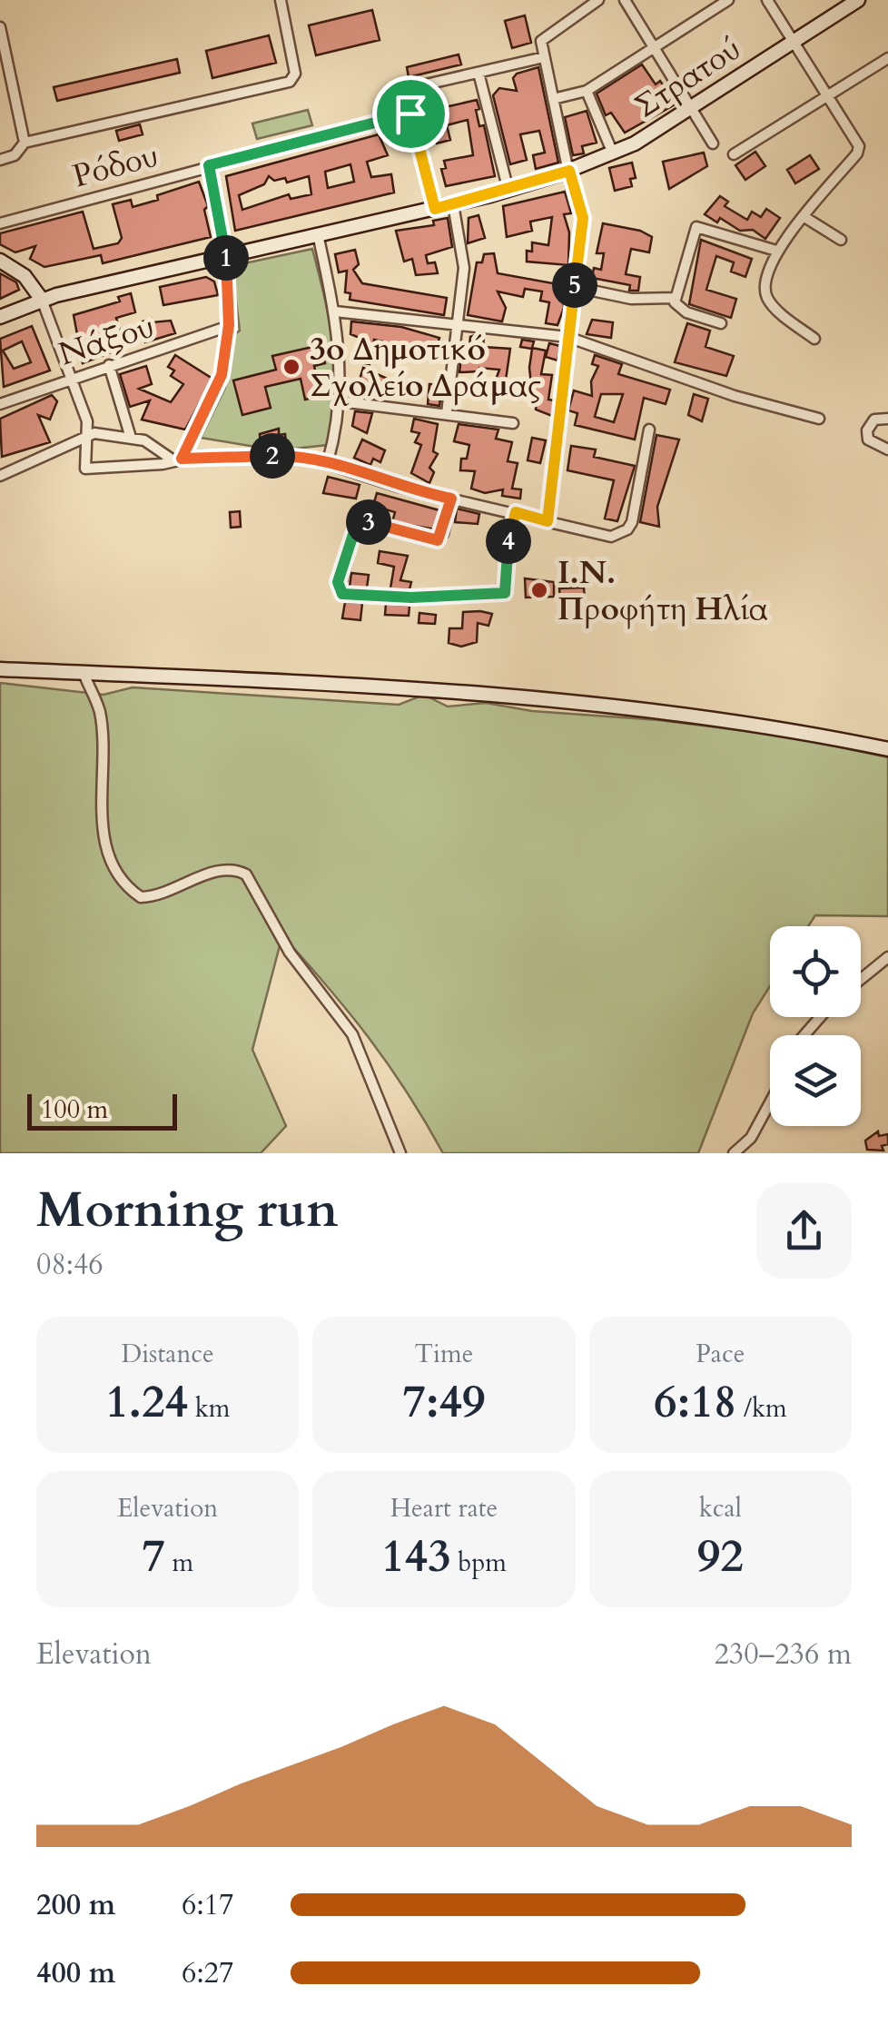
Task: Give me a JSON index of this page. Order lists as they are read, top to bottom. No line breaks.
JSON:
{"streets":{"street":["Στρατού","Ρόδου","Νάξου"]},"places":["3ο Δημοτικό Σχολείο Δράμας","Ι.Ν. Προφήτη Ηλία"],"scale_bar":"100 m","page":{"pins":["1","5","2","3","4"],"scale":"100 m","heading":["Morning run","08:46"],"stats":[["Distance","1.24 km"],["Time","7:49"],["Pace","6:18 /km"],["Elevation","7 m"],["Heart rate","143 bpm"],["kcal","92"]],"chart":["Elevation","230–236 m"],"list":[{"name":"200 m","note":"6:17"},{"name":"400 m","note":"6:27"}]}}
